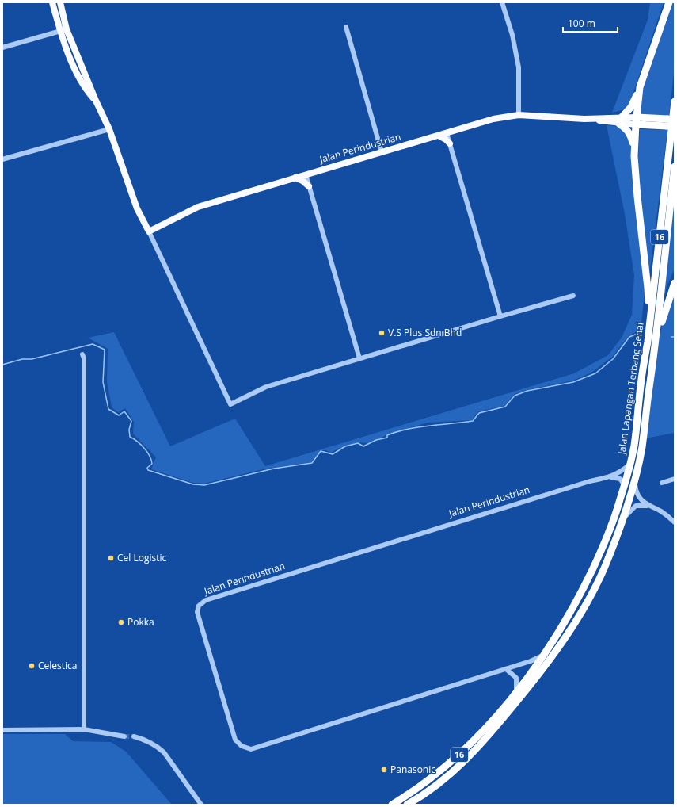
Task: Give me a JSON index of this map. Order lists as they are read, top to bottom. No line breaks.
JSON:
{"streets":{"highway":["16","Jalan Lapangan Terbang Senai"],"main road":["Jalan Perindustrian"]},"crossings":[["Jalan Perindustrian","Jalan Lapangan Terbang Senai"]],"places":["V.S Plus Sdn Bhd","Cel Logistic","Pokka","Celestica","Panasonic"],"scale_bar":"100 m"}
